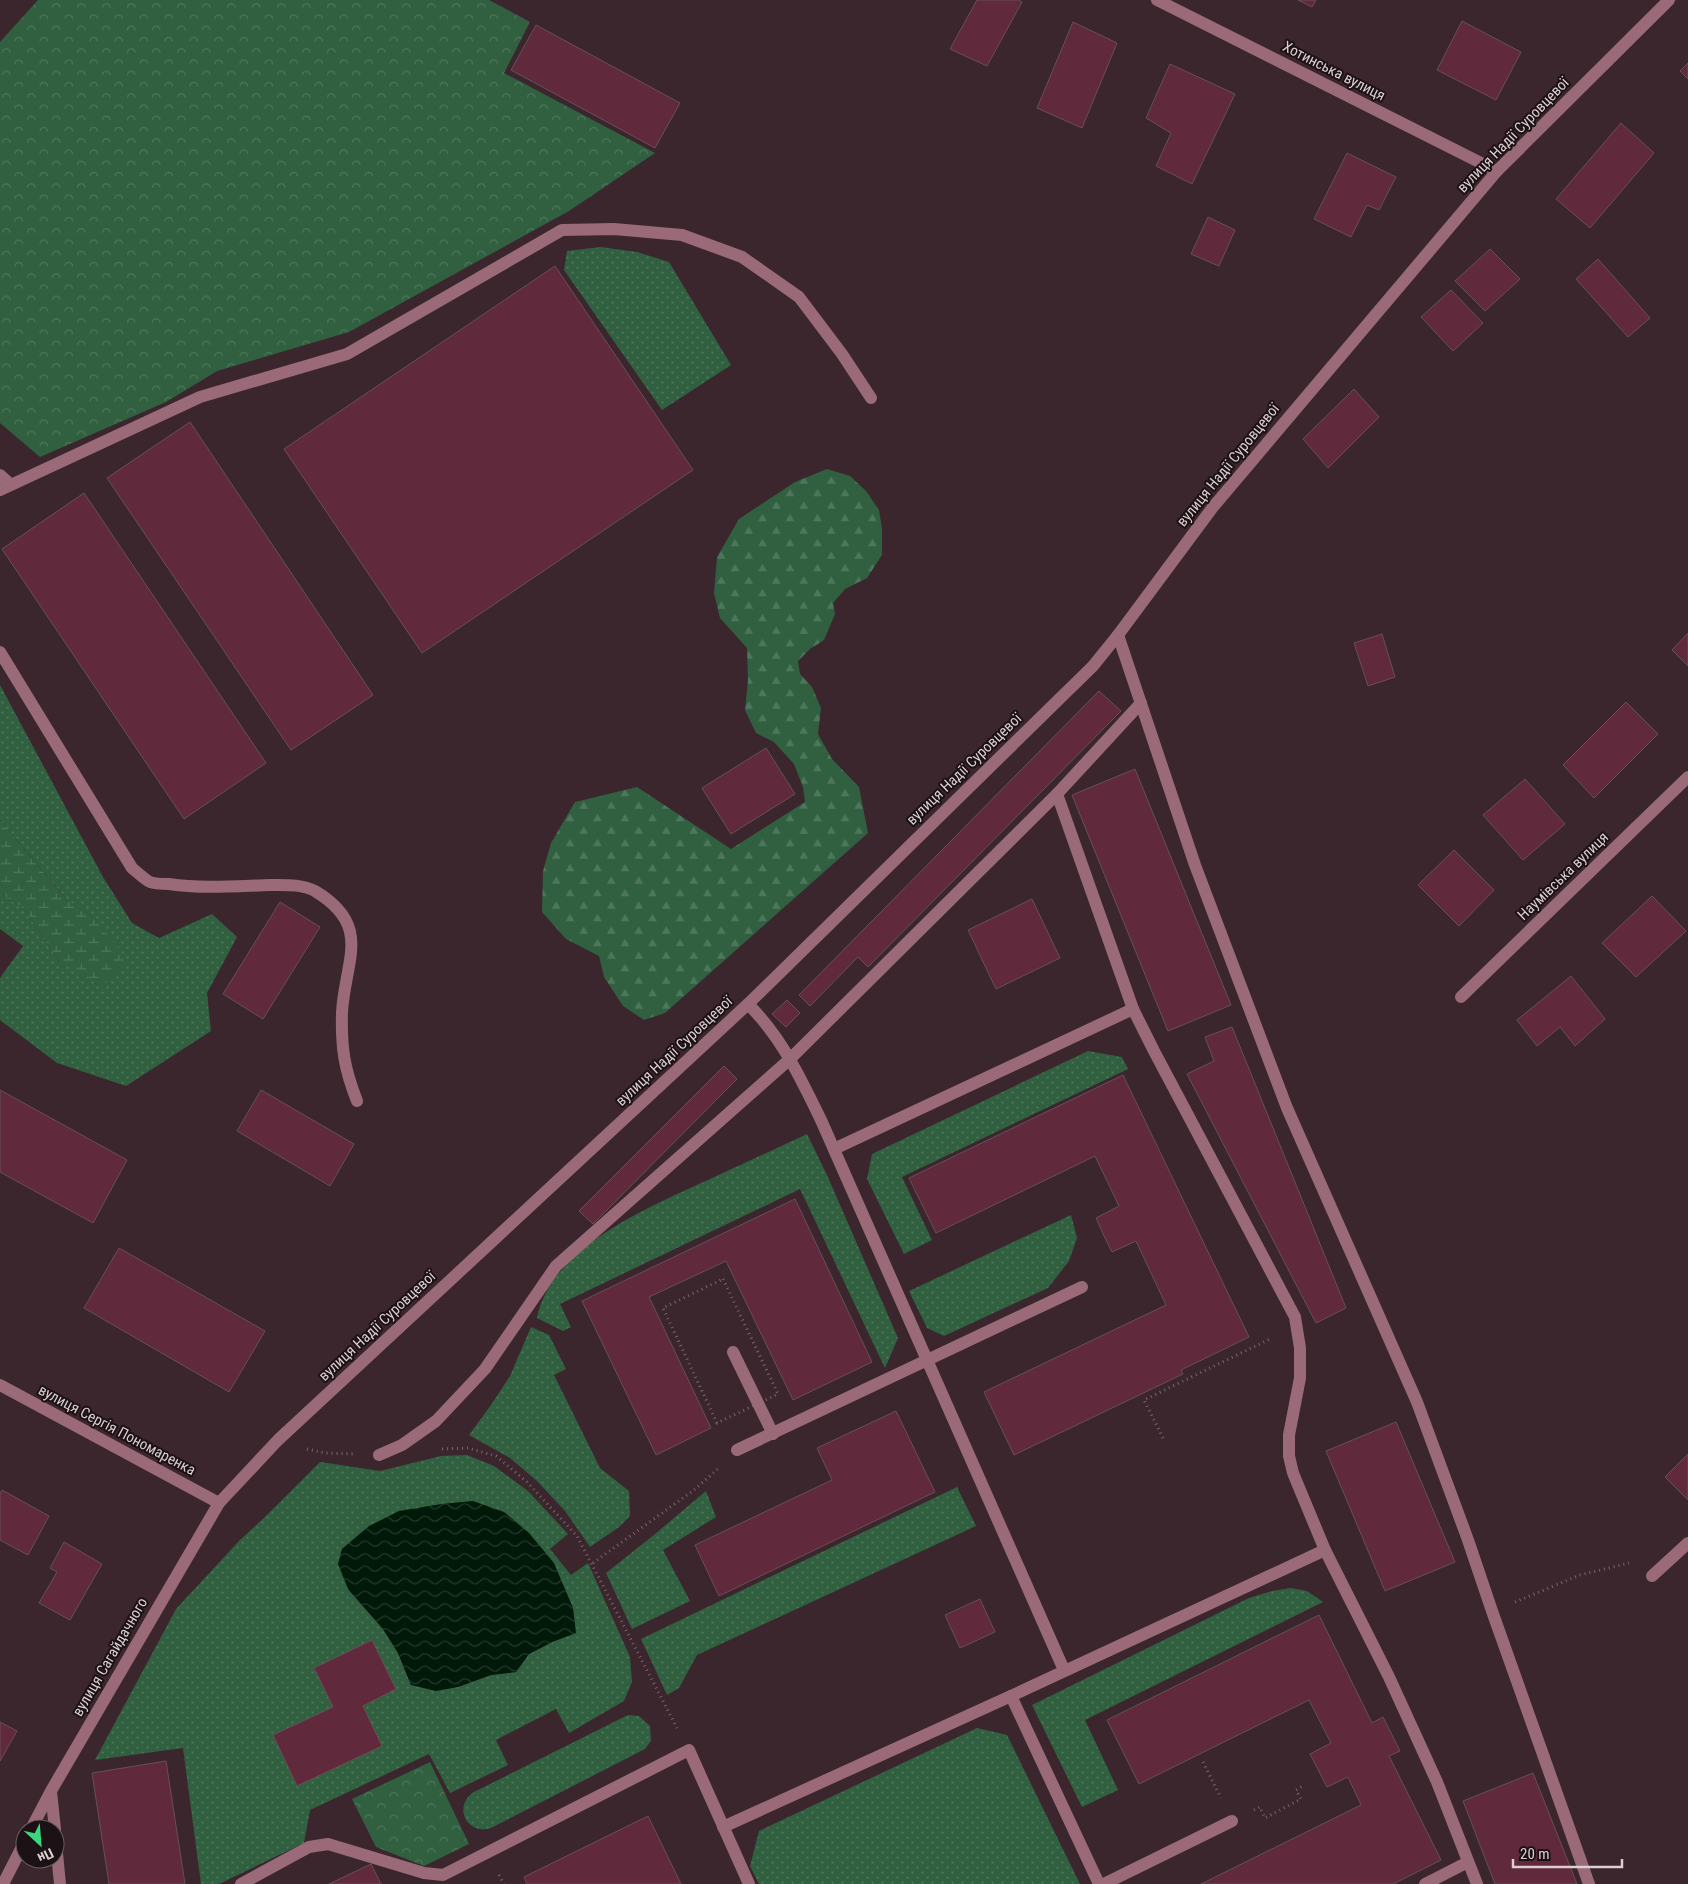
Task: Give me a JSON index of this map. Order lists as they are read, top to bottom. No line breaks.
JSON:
{"streets":{"street":["Хотинська вулиця","вулиця Надії Суровцевої","Наумівська вулиця","вулиця Сергія Пономаренка","вулиця Сагайдачного"]},"crossings":[["Хотинська вулиця","вулиця Надії Суровцевої"],["вулиця Надії Суровцевої","вулиця Сергія Пономаренка"],["вулиця Надії Суровцевої","вулиця Сагайдачного"],["вулиця Сергія Пономаренка","вулиця Сагайдачного"]],"scale_bar":"20 m","north":"bottom right"}
